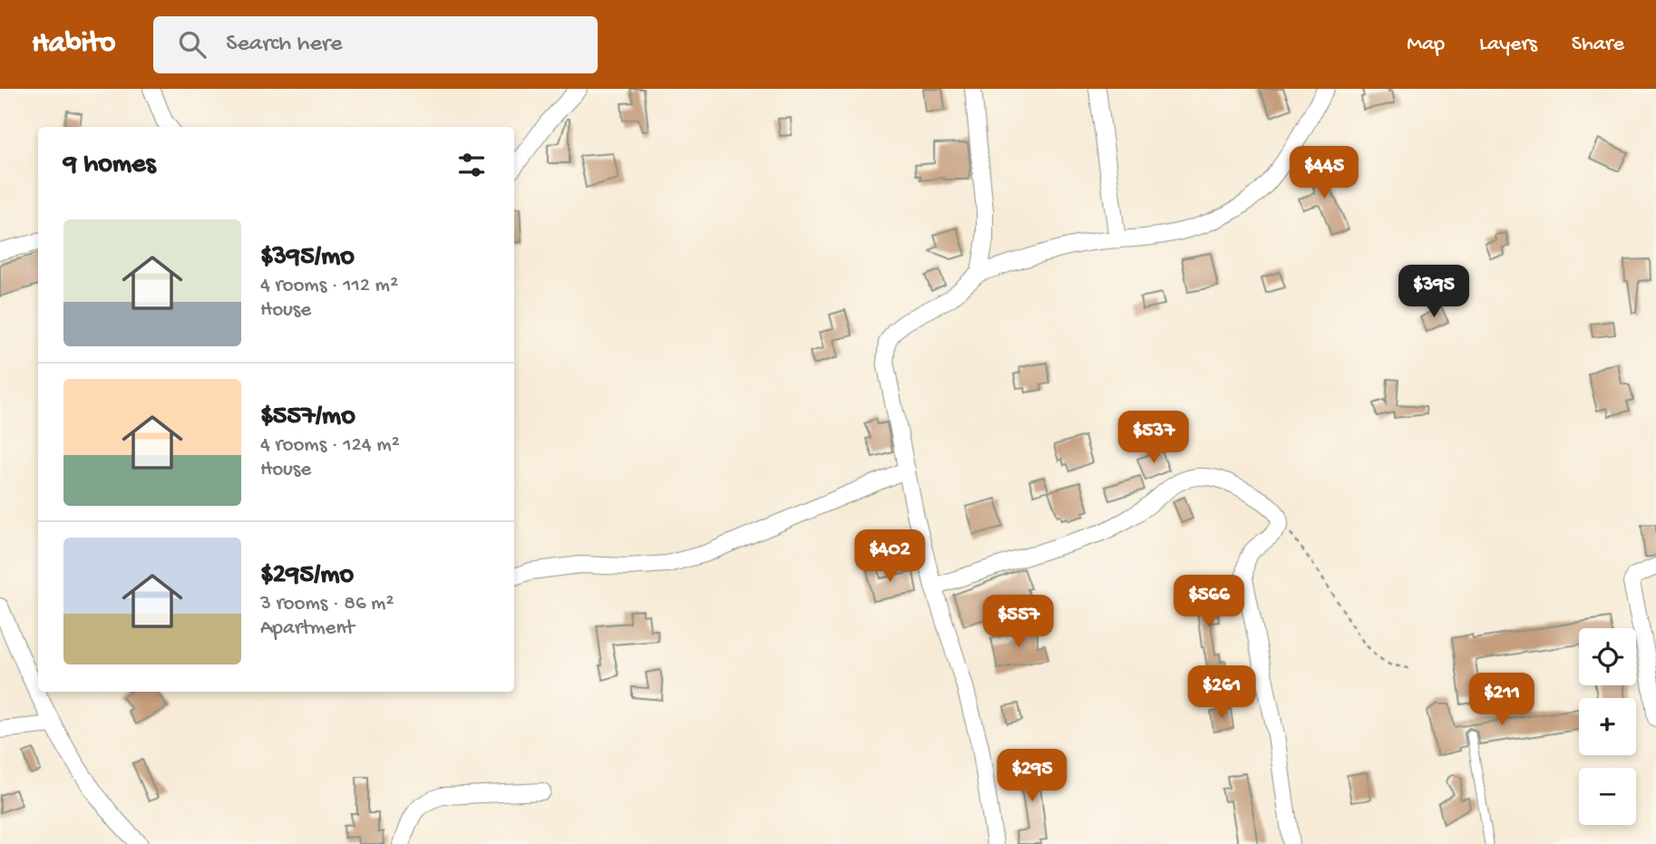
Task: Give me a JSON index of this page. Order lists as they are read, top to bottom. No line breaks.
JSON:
{"page":{"header":"Habito","search":"Search here","nav":["Map","Layers","Share"],"heading":"9 homes","price":["$445","$395","$537","$402","$566","$557","$261","$211","$295"],"list":[{"name":"$395/mo","note":"4 rooms · 112 m² · House"},{"name":"$557/mo","note":"4 rooms · 124 m² · House"},{"name":"$295/mo","note":"3 rooms · 86 m² · Apartment"}],"map_buttons":["+","−"]}}
